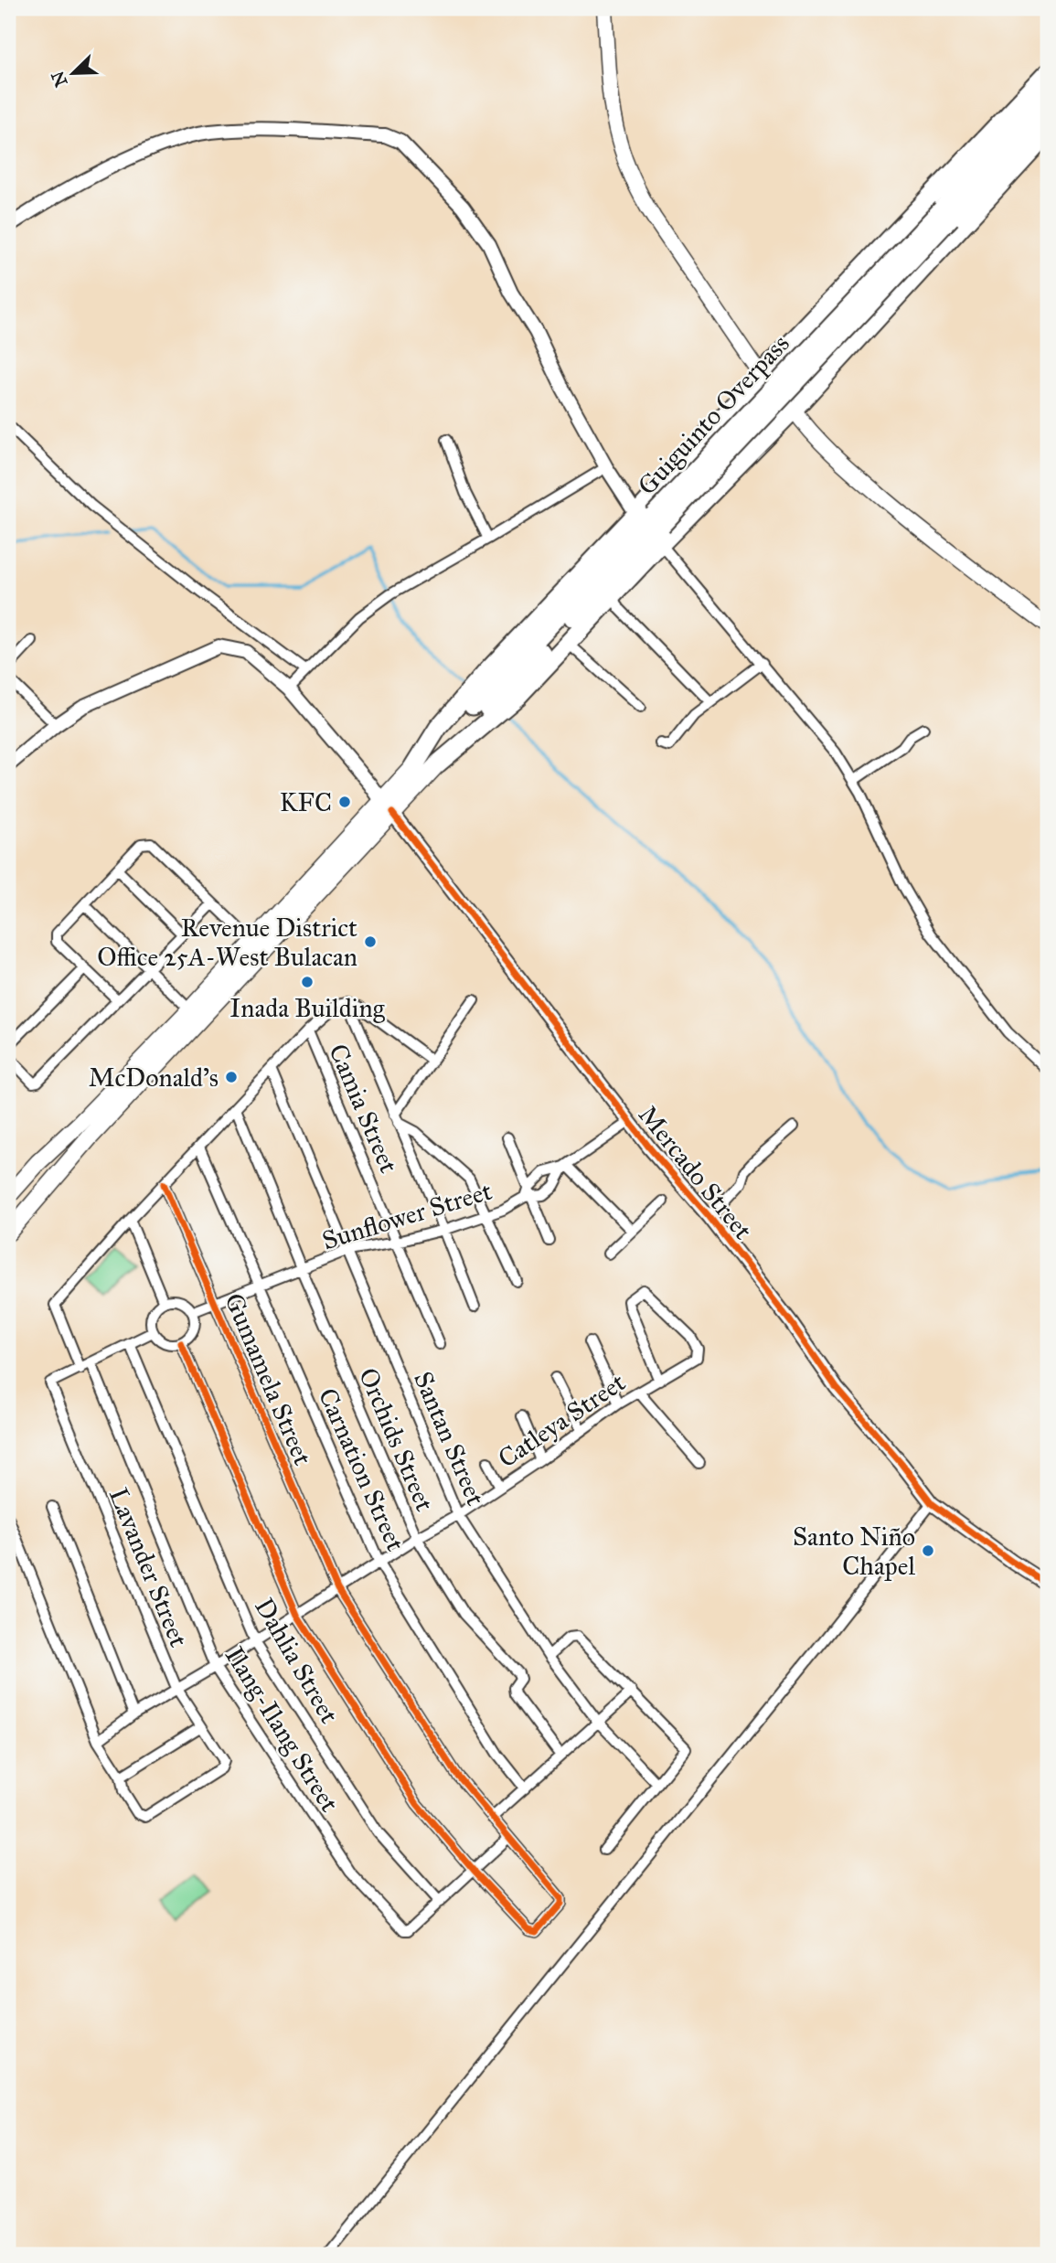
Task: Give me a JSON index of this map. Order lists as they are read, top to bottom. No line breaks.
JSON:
{"streets":{"highway":["Guiguinto Overpass"],"street":["Camia Street","Mercado Street","Sunflower Street","Gumamela Street","Catleya Street","Santan Street","Orchids Street","Carnation Street","Lavander Street","Dahlia Street","Ilang-Ilang Street"]},"crossings":[["Camia Street","Sunflower Street"],["Mercado Street","Sunflower Street"],["Sunflower Street","Gumamela Street"],["Sunflower Street","Santan Street"],["Sunflower Street","Orchids Street"],["Sunflower Street","Carnation Street"],["Gumamela Street","Catleya Street"],["Gumamela Street","Ilang-Ilang Street"],["Catleya Street","Santan Street"],["Catleya Street","Orchids Street"],["Catleya Street","Carnation Street"],["Catleya Street","Lavander Street"],["Catleya Street","Dahlia Street"],["Catleya Street","Ilang-Ilang Street"],["Dahlia Street","Ilang-Ilang Street"]],"places":["KFC","Revenue District Office 25A-West Bulacan","Inada Building","McDonald's","Santo Niño Chapel"],"north":"bottom left"}
